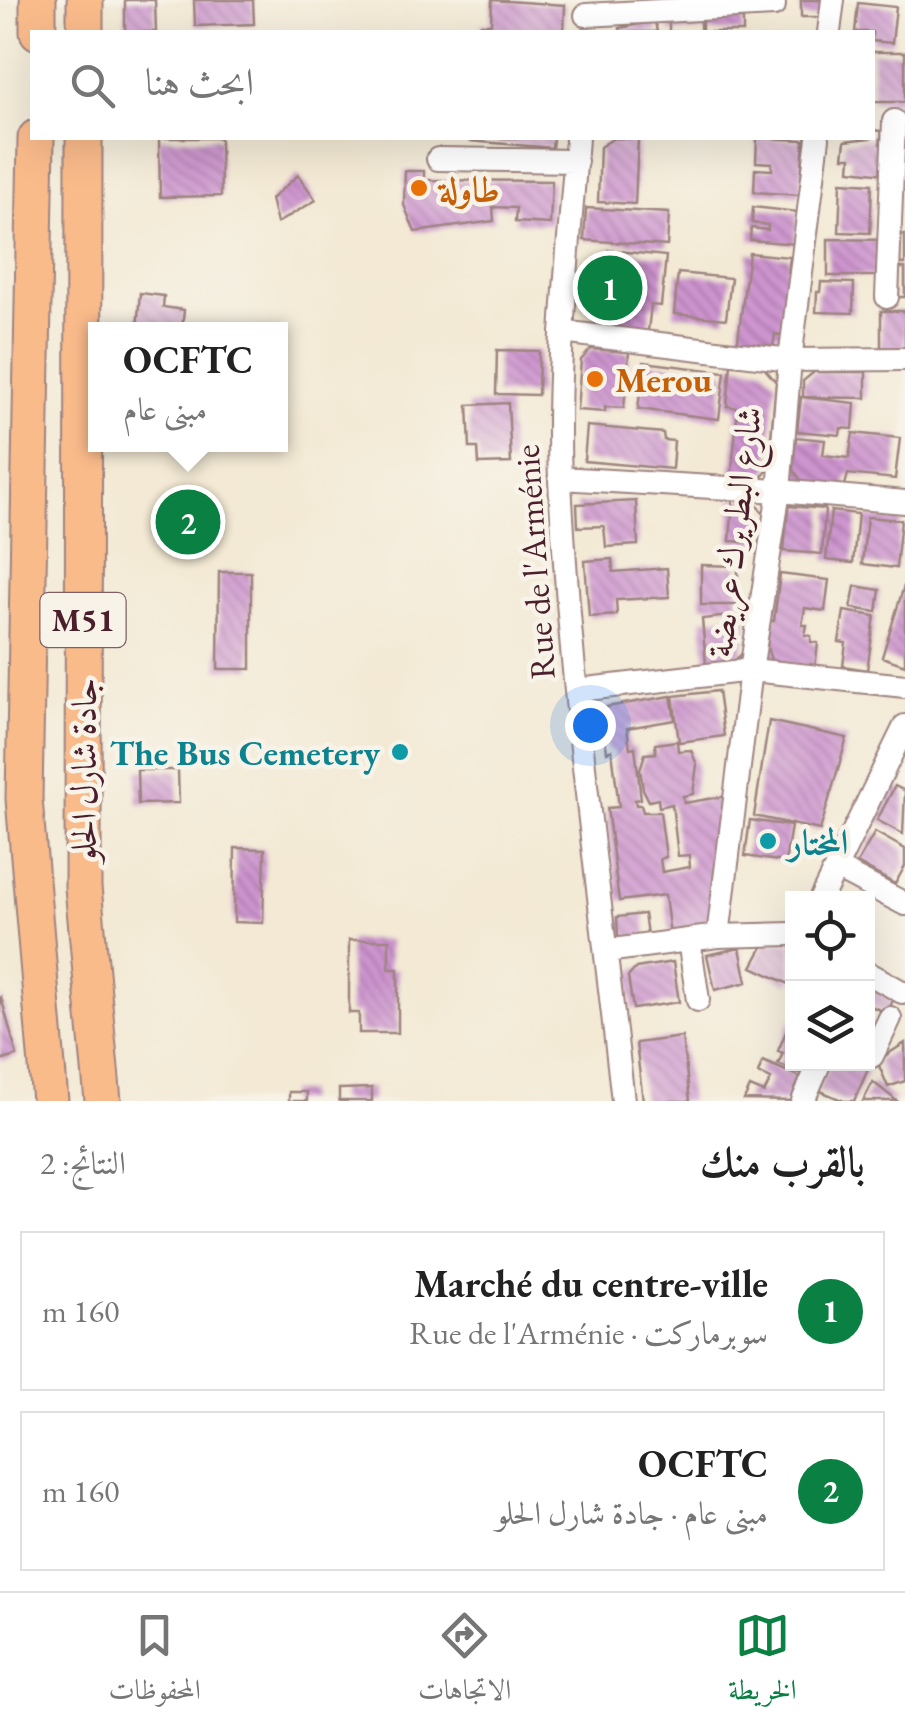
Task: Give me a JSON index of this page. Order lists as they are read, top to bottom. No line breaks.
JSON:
{"streets":{"highway":["M51","جادة شارل الحلو"],"street":["شارع البطريرك عريضة","Rue de l'Arménie"]},"places":["طاولة","Merou","The Bus Cemetery","المختار"],"page":{"search":"ابحث هنا","pins":["1","2"],"popup":["OCFTC","مبنى عام"],"heading":["بالقرب منك","النتائج: 2"],"list":[{"mark":"1","name":"Marché du centre-ville","note":"سوبرماركت · Rue de l'Arménie","value":"160 m"},{"mark":"2","name":"OCFTC","note":"مبنى عام · جادة شارل الحلو","value":"160 m"}],"nav":["الخريطة","الاتجاهات","المحفوظات"]}}
